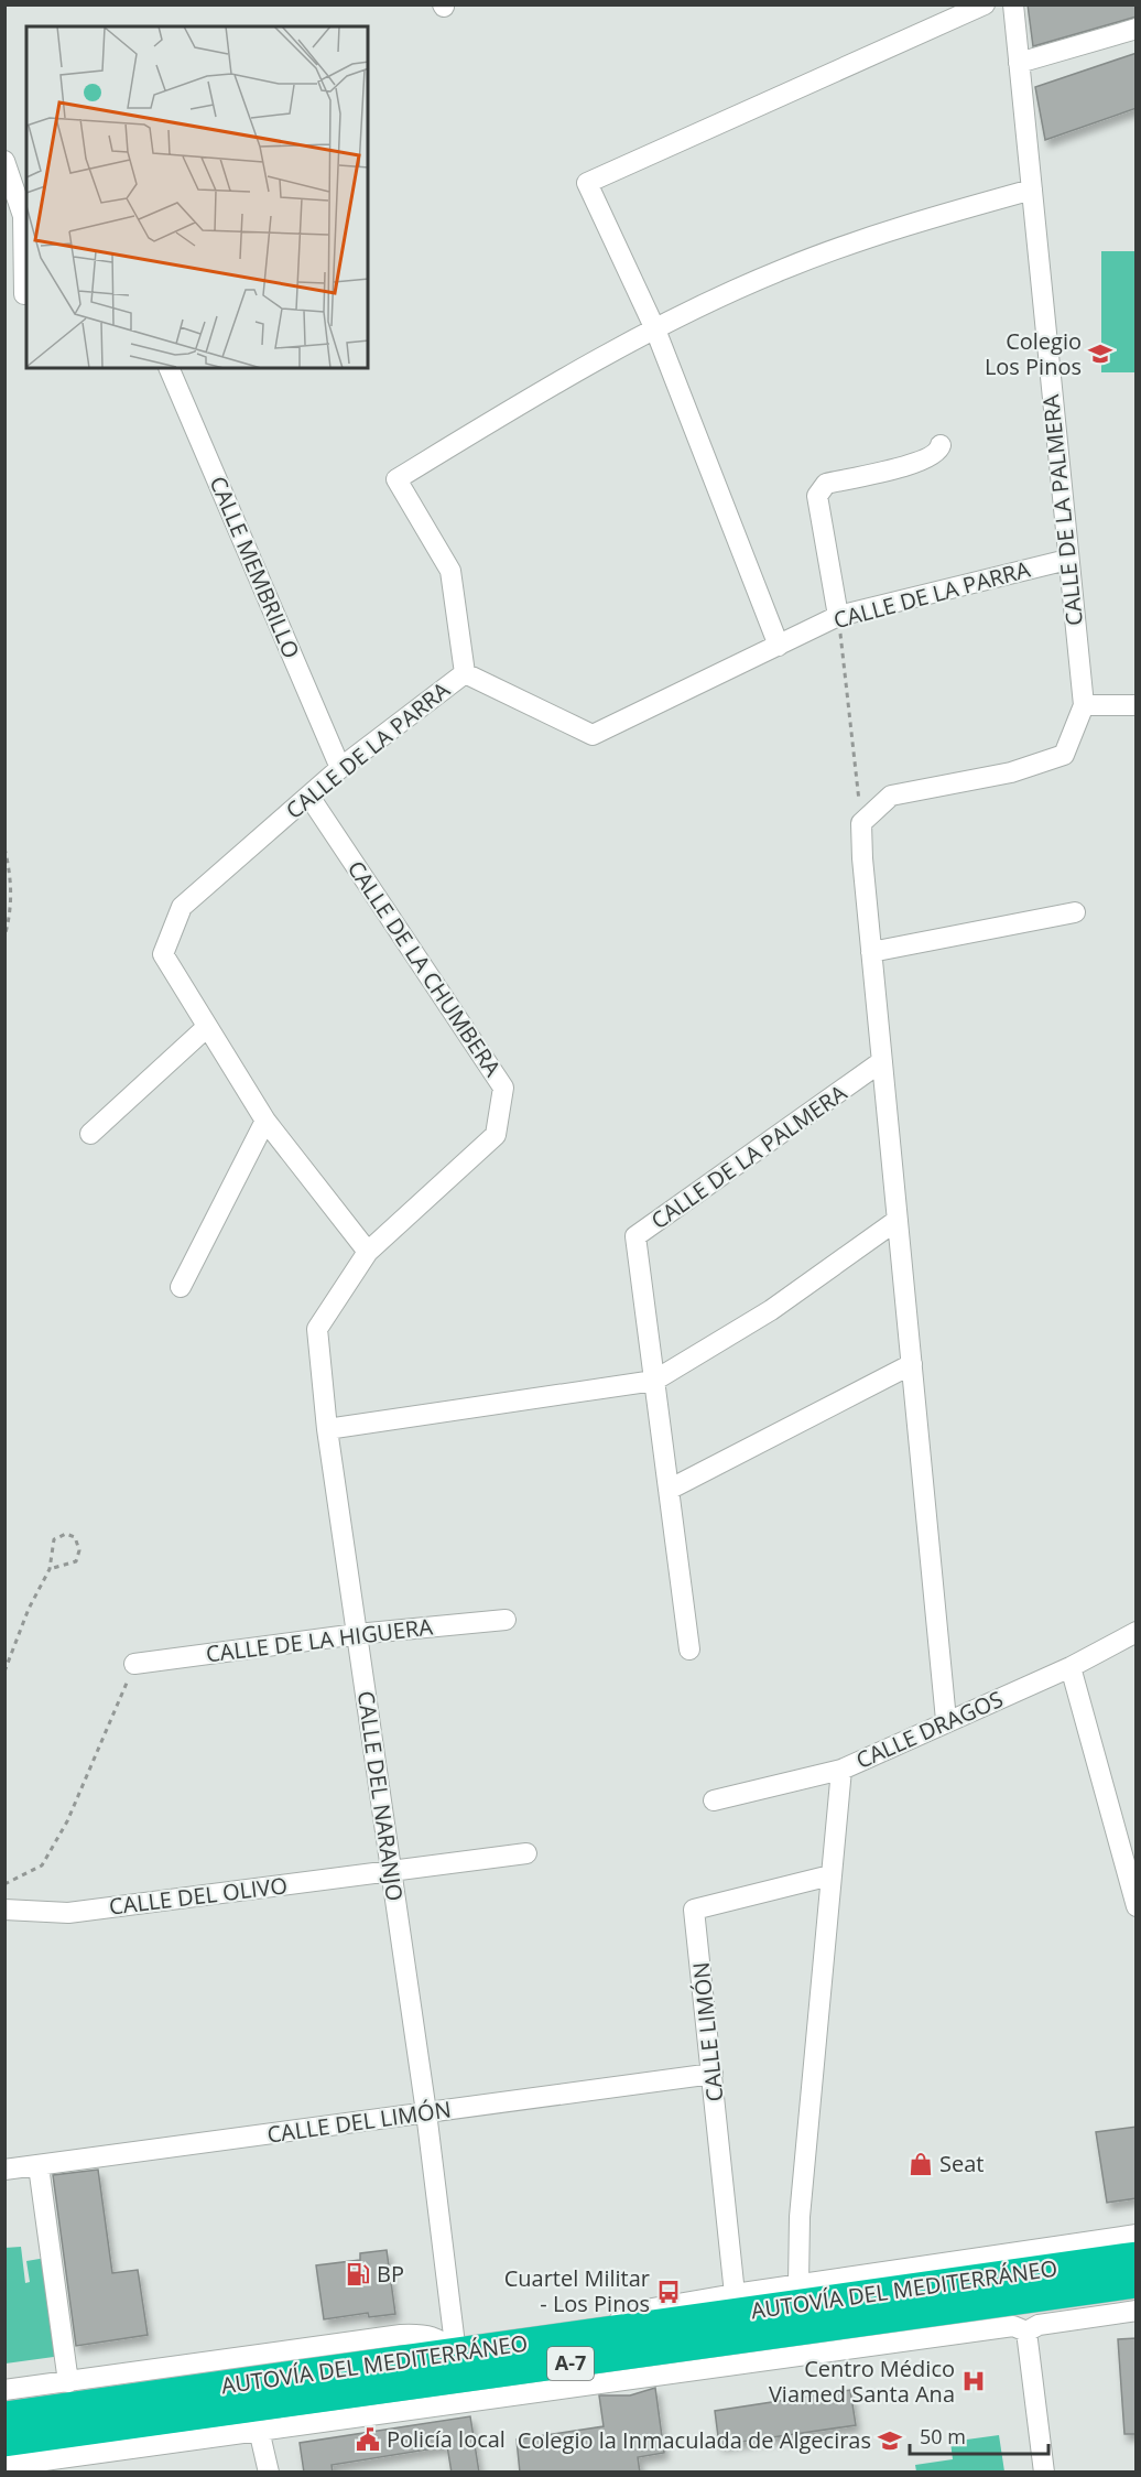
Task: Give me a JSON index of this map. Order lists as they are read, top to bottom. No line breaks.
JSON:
{"streets":{"highway":["AUTOVÍA DEL MEDITERRÁNEO","A-7"],"street":["CALLE DE LA PALMERA","CALLE MEMBRILLO","CALLE DE LA PARRA","CALLE DE LA CHUMBERA","CALLE DE LA HIGUERA","CALLE DRAGOS","CALLE DEL NARANJO","CALLE DEL OLIVO","CALLE LIMÓN","CALLE DEL LIMÓN"]},"crossings":[["CALLE DE LA PALMERA","CALLE DE LA PARRA"],["CALLE MEMBRILLO","CALLE DE LA PARRA"],["CALLE DE LA PARRA","CALLE DE LA CHUMBERA"],["CALLE DE LA PARRA","CALLE DEL NARANJO"],["CALLE DE LA CHUMBERA","CALLE DEL NARANJO"],["CALLE DE LA HIGUERA","CALLE DEL NARANJO"],["CALLE DEL NARANJO","CALLE DEL OLIVO"],["CALLE DEL NARANJO","CALLE DEL LIMÓN"],["CALLE DEL NARANJO","AUTOVÍA DEL MEDITERRÁNEO"],["CALLE LIMÓN","CALLE DEL LIMÓN"]],"places":{"school or university":["Colegio Los Pinos","Colegio la Inmaculada de Algeciras"],"shop":["Seat"],"fuel station":["BP"],"bus stop":["Cuartel Militar - Los Pinos"],"hospital":["Centro Médico Viamed Santa Ana"],"public building":["Policía local"]},"scale_bar":"50 m"}
